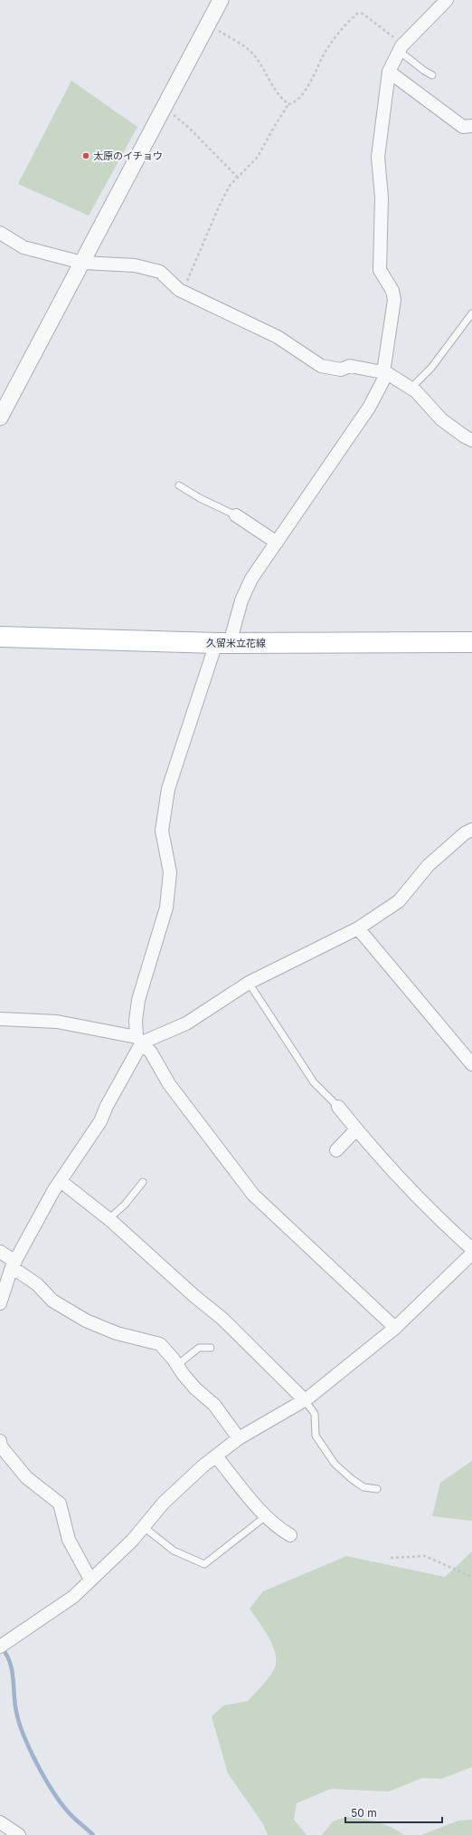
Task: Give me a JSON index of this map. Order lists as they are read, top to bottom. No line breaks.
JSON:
{"streets":{"main road":["久留米立花線"]},"places":["太原のイチョウ"],"scale_bar":"50 m"}
